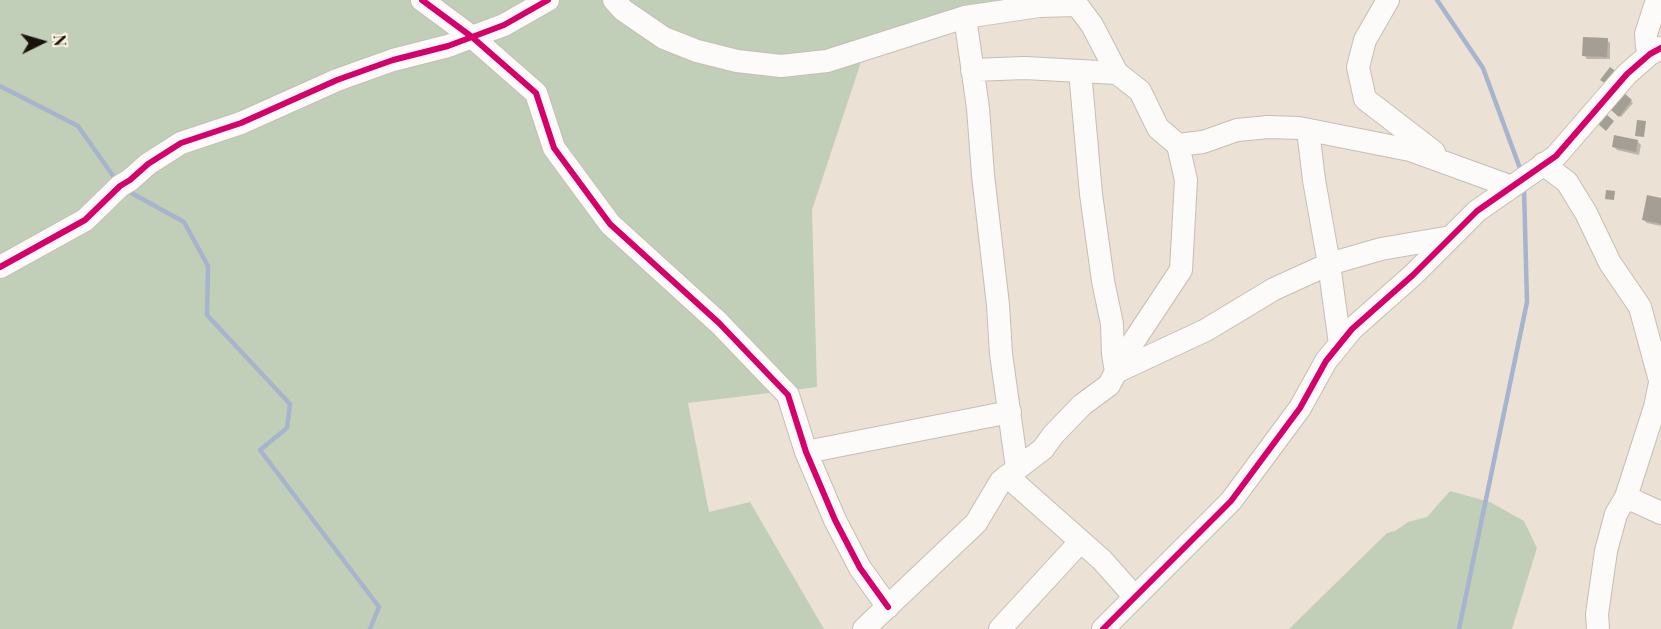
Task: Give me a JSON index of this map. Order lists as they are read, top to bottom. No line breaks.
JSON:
{"north":"right"}
